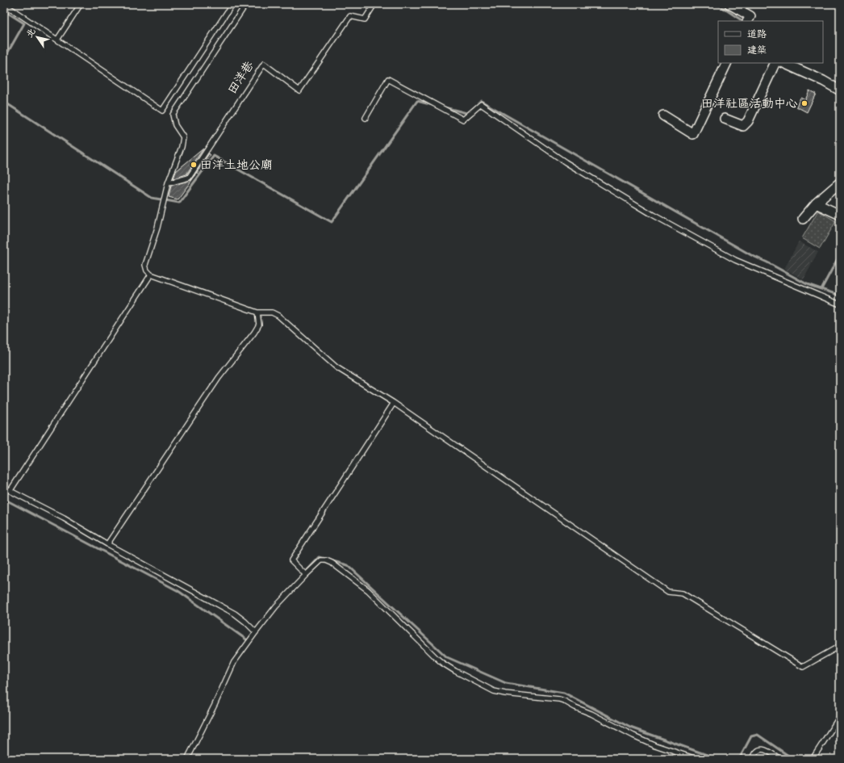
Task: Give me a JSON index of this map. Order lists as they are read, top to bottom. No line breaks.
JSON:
{"streets":{"lane":["田洋巷"]},"places":["田洋社區活動中心","田洋土地公廟"],"legend":["道路","建築"],"north":"top left"}
